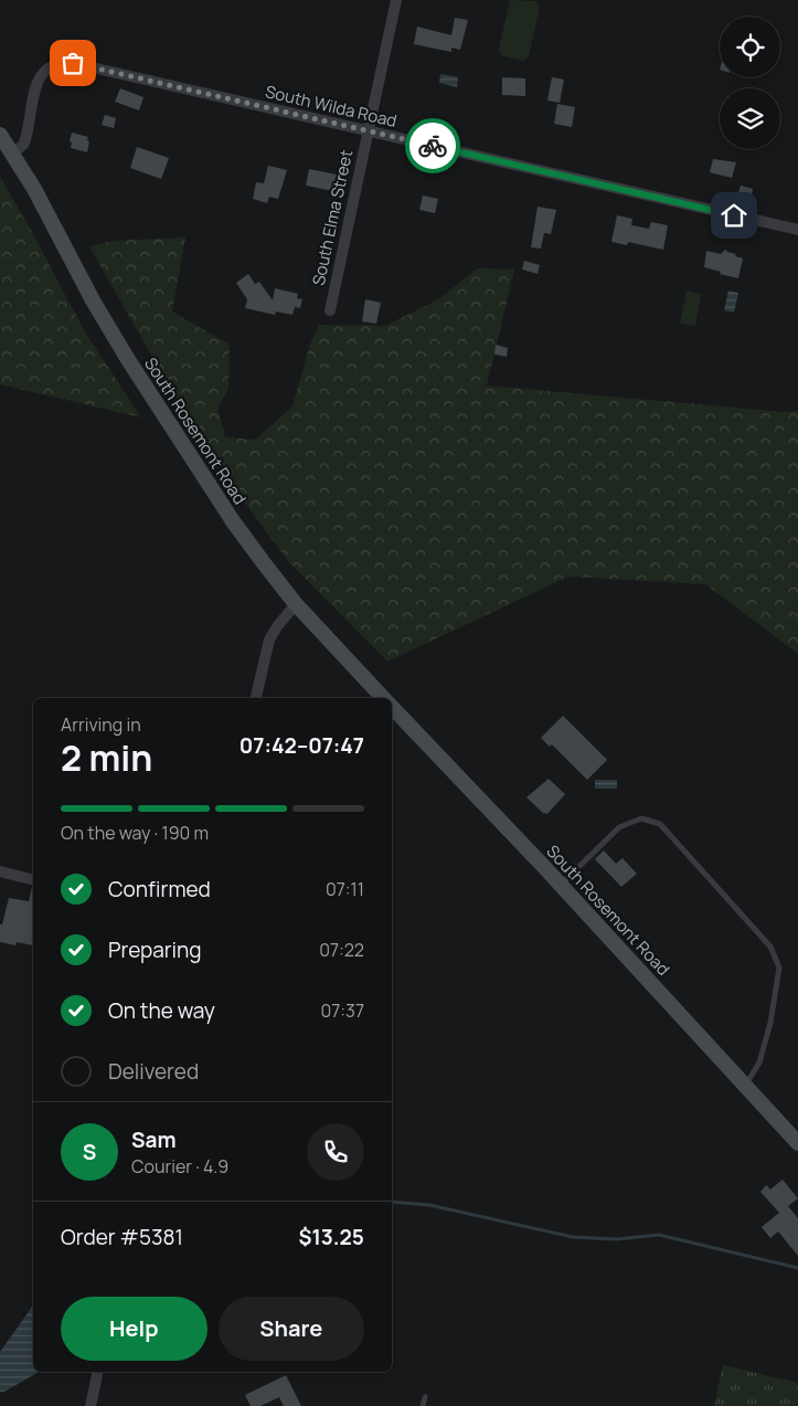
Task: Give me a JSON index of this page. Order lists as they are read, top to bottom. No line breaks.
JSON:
{"streets":{"main road":["South Rosemont Road"],"street":["South Wilda Road","South Elma Street"]},"crossings":[["South Wilda Road","South Elma Street"],["South Wilda Road","South Rosemont Road"]],"page":{"heading":["2 min","Arriving in","07:42–07:47"],"panel":["Sam","Courier · 4.9","Order #5381","$13.25"],"bar":"On the way · 190 m","list":[["Confirmed","07:11"],["Preparing","07:22"],["On the way","07:37"],"Delivered"],"round":"S","buttons":["Help","Share"]}}
